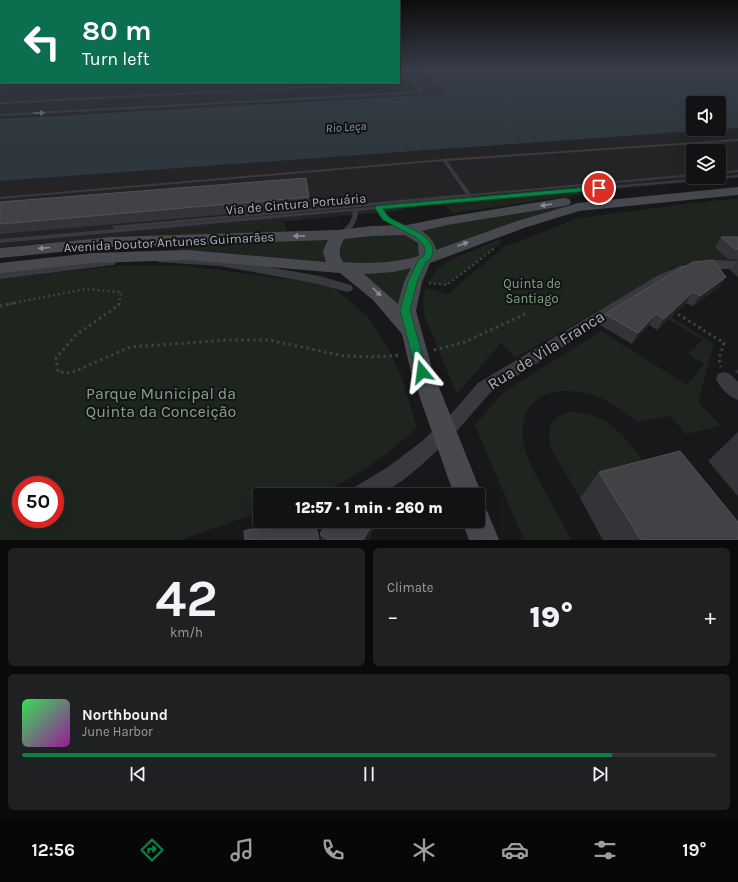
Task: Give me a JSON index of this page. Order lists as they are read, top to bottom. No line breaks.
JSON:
{"streets":{"main road":["Avenida Doutor Antunes Guimarães"],"street":["Rua de Vila Franca"],"lane":["Via de Cintura Portuária"]},"water":["Rio Leça"],"parks":["Quinta de Santiago","Parque Municipal da Quinta da Conceição"],"page":{"turn":["80 m","Turn left"],"limit":"50","trip":"12:57 · 1 min · 260 m","tile":[["42","km/h"],"Climate"],"heat":["−","19°","+"],"song":["Northbound","June Harbor"],"tabs":["12:56","19°"]}}
